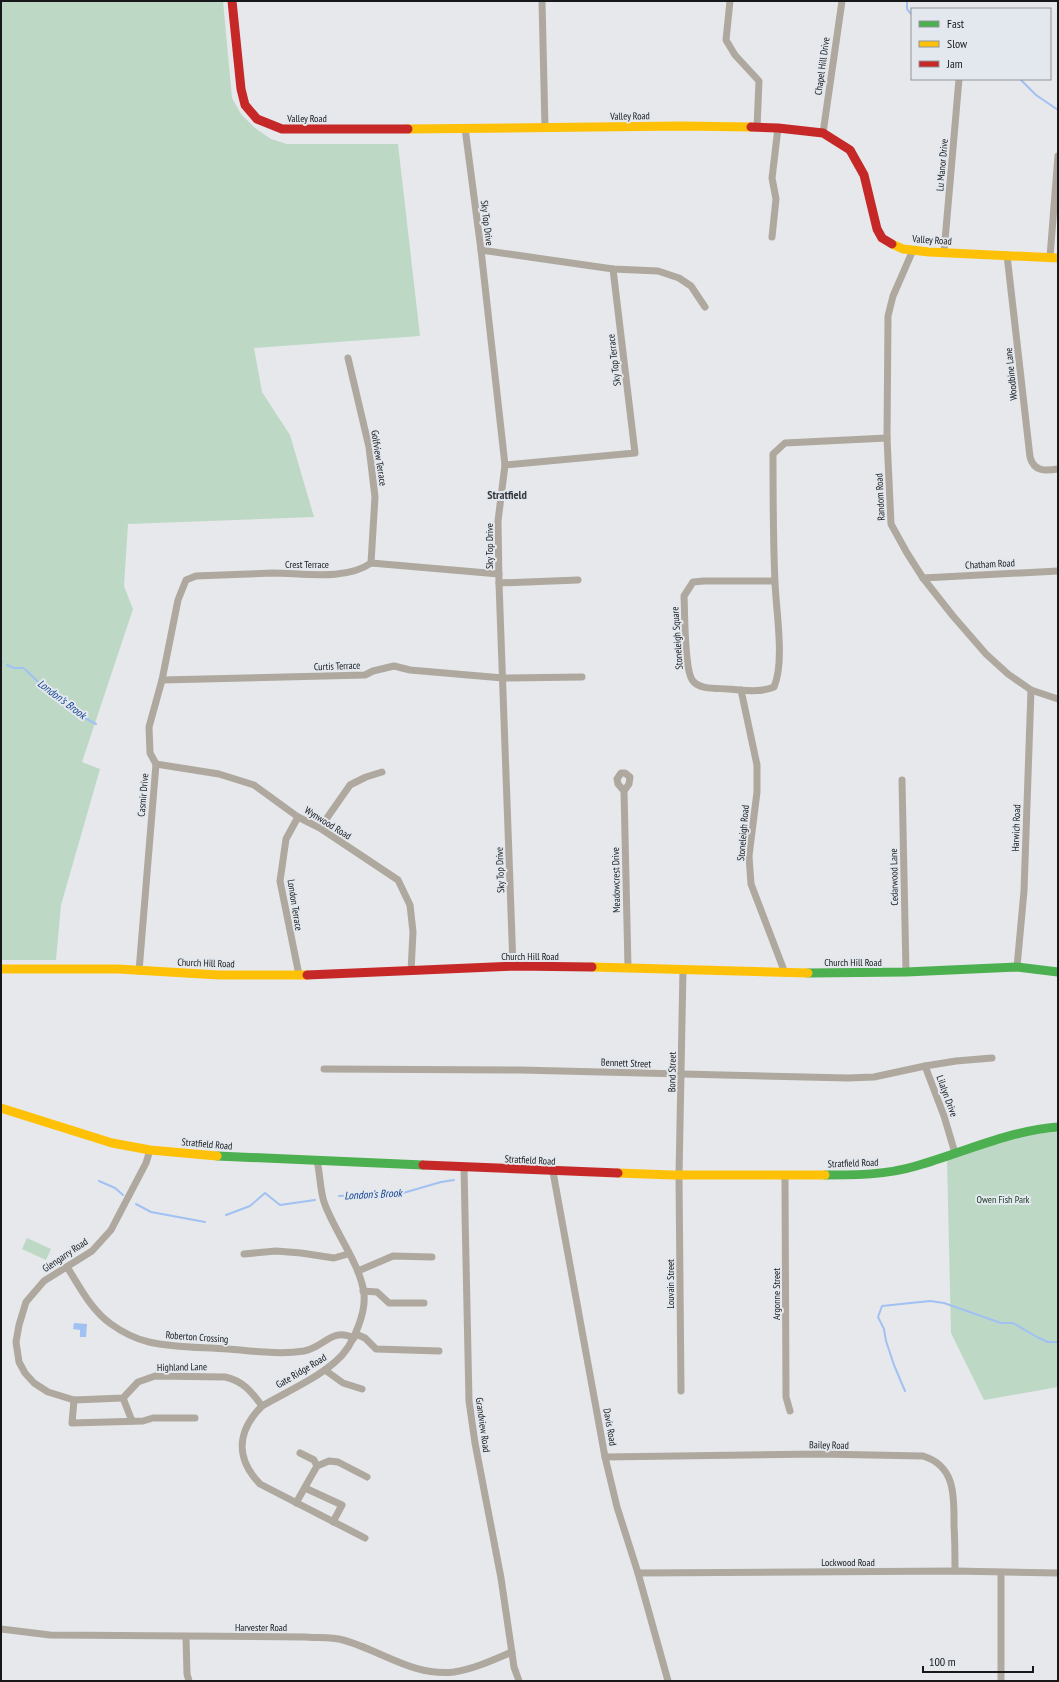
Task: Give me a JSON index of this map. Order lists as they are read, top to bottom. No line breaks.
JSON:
{"streets":{"street":["Chapel Hill Drive","Valley Road","Lu Manor Drive","Sky Top Drive","Sky Top Terrace","Woodbine Lane","Golfview Terrace","Random Road","Crest Terrace","Chatham Road","Stoneleigh Square","Curtis Terrace","Casmir Drive","Wynwood Road","Harwich Road","Stoneleigh Road","Cedarwood Lane","Meadowcrest Drive","London Terrace","Church Hill Road","Bennett Street","Bond Street","Lilalyn Drive","Stratfield Road","Glengarry Road","Louvain Street","Argonne Street","Roberton Crossing","Highland Lane","Gate Ridge Road","Grandview Road","Davis Road","Bailey Road","Lockwood Road","Harvester Road"]},"crossings":[["Chapel Hill Drive","Valley Road"],["Valley Road","Lu Manor Drive"],["Valley Road","Sky Top Drive"],["Valley Road","Woodbine Lane"],["Valley Road","Random Road"],["Sky Top Drive","Sky Top Terrace"],["Sky Top Drive","Crest Terrace"],["Sky Top Drive","Curtis Terrace"],["Sky Top Drive","Church Hill Road"],["Golfview Terrace","Crest Terrace"],["Random Road","Chatham Road"],["Random Road","Stoneleigh Square"],["Random Road","Harwich Road"],["Crest Terrace","Casmir Drive"],["Stoneleigh Square","Stoneleigh Road"],["Curtis Terrace","Casmir Drive"],["Casmir Drive","Wynwood Road"],["Casmir Drive","Church Hill Road"],["Wynwood Road","London Terrace"],["Wynwood Road","Church Hill Road"],["Harwich Road","Church Hill Road"],["Stoneleigh Road","Church Hill Road"],["Cedarwood Lane","Church Hill Road"],["Meadowcrest Drive","Church Hill Road"],["London Terrace","Church Hill Road"],["Church Hill Road","Bond Street"],["Bennett Street","Bond Street"],["Bennett Street","Lilalyn Drive"],["Bond Street","Stratfield Road"],["Bond Street","Louvain Street"],["Lilalyn Drive","Stratfield Road"],["Stratfield Road","Glengarry Road"],["Stratfield Road","Louvain Street"],["Stratfield Road","Argonne Street"],["Stratfield Road","Gate Ridge Road"],["Stratfield Road","Grandview Road"],["Stratfield Road","Davis Road"],["Glengarry Road","Roberton Crossing"],["Roberton Crossing","Gate Ridge Road"],["Highland Lane","Gate Ridge Road"],["Grandview Road","Harvester Road"],["Davis Road","Bailey Road"],["Davis Road","Lockwood Road"],["Bailey Road","Lockwood Road"]],"districts":["Stratfield"],"water":["London's Brook"],"parks":["Owen Fish Park"],"legend":["Fast","Slow","Jam"],"scale_bar":"100 m"}
